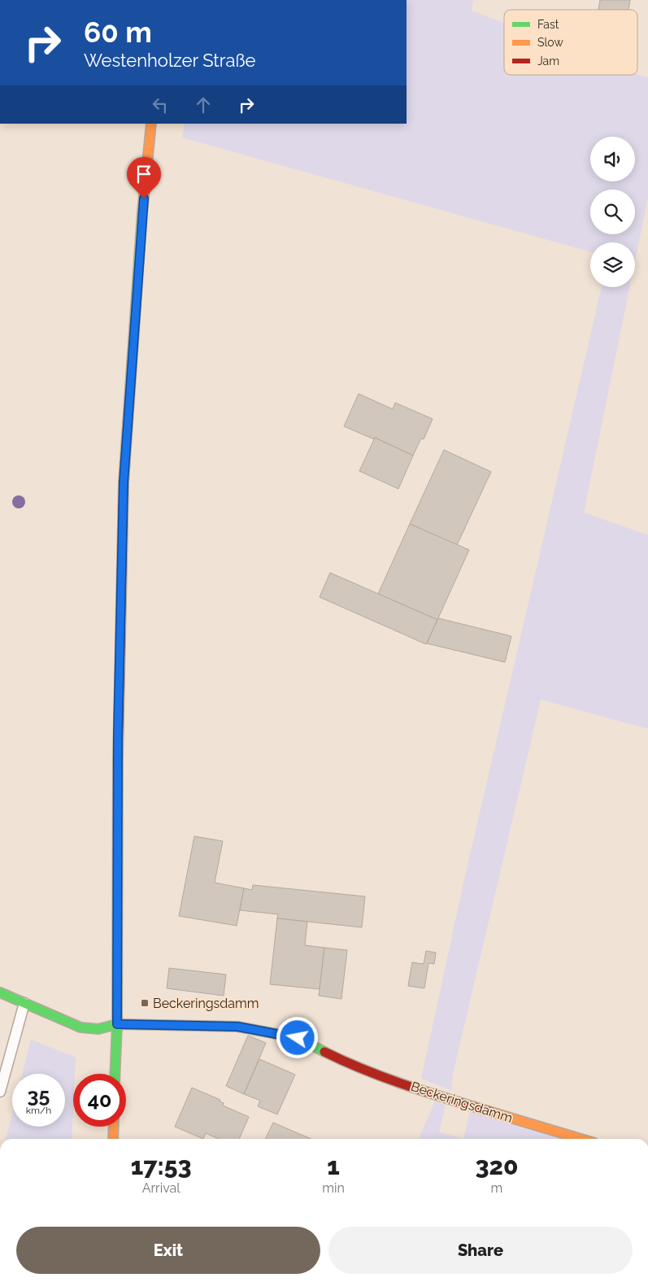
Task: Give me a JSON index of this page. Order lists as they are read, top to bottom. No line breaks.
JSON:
{"streets":{"main road":["Beckeringsdamm"]},"places":{"transit":["Beckeringsdamm"]},"legend":["Fast","Slow","Jam"],"page":{"turn":["60 m","Westenholzer Straße"],"speed":"35 km/h","limit":"40","eta":["17:53","Arrival","1","min","320","m"],"buttons":["Exit","Share"]}}
